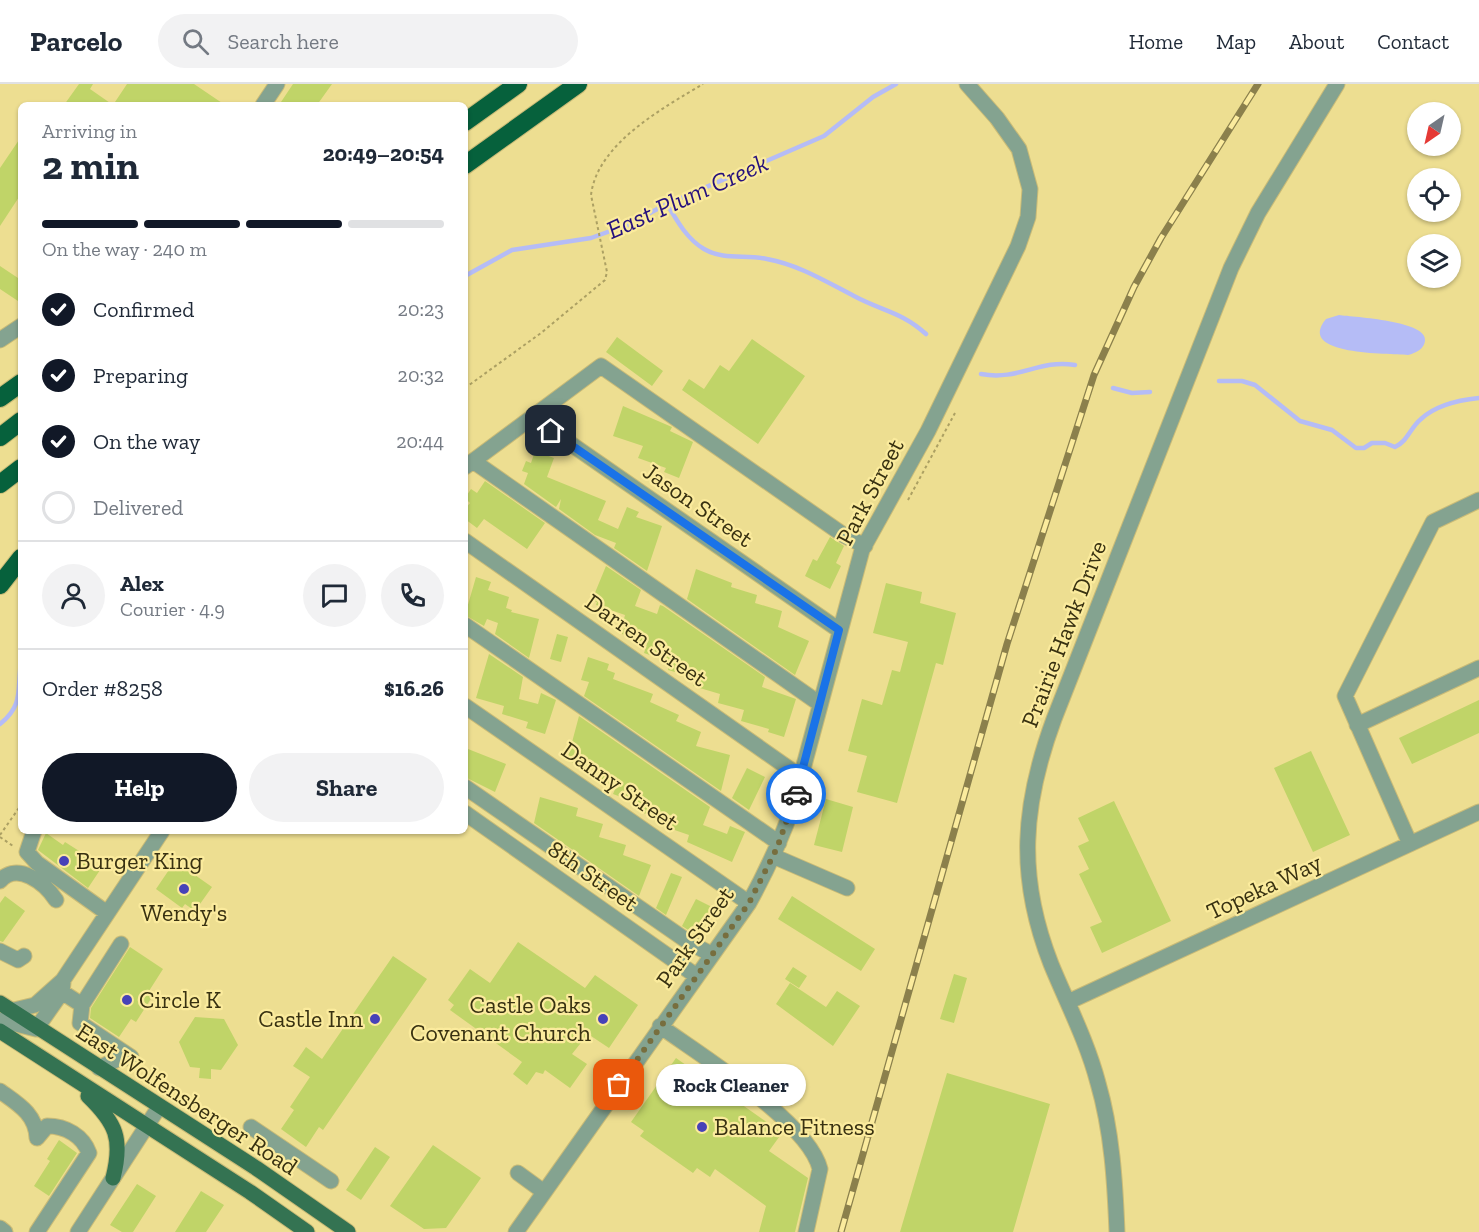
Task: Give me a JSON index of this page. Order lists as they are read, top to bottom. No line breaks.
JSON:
{"streets":{"main road":["East Wolfensberger Road"],"street":["Park Street","Jason Street","Prairie Hawk Drive","Darren Street","Danny Street","8th Street","Topeka Way"]},"crossings":[["Park Street","Jason Street"],["Park Street","Darren Street"],["Park Street","Danny Street"],["Park Street","8th Street"],["Prairie Hawk Drive","Topeka Way"]],"water":["East Plum Creek"],"places":["Burger King","Wendy's","Circle K","Castle Inn","Castle Oaks Covenant Church","Rock Cleaner","Balance Fitness"],"north":"bottom left","page":{"header":"Parcelo","search":"Search here","nav":["Home","Map","About","Contact"],"heading":["2 min","Arriving in","20:49–20:54"],"panel":["Alex","Courier · 4.9","Order #8258","$16.26"],"bar":"On the way · 240 m","list":[["Confirmed","20:23"],["Preparing","20:32"],["On the way","20:44"],"Delivered"],"buttons":["Help","Share"],"bubble":"Rock Cleaner"}}
